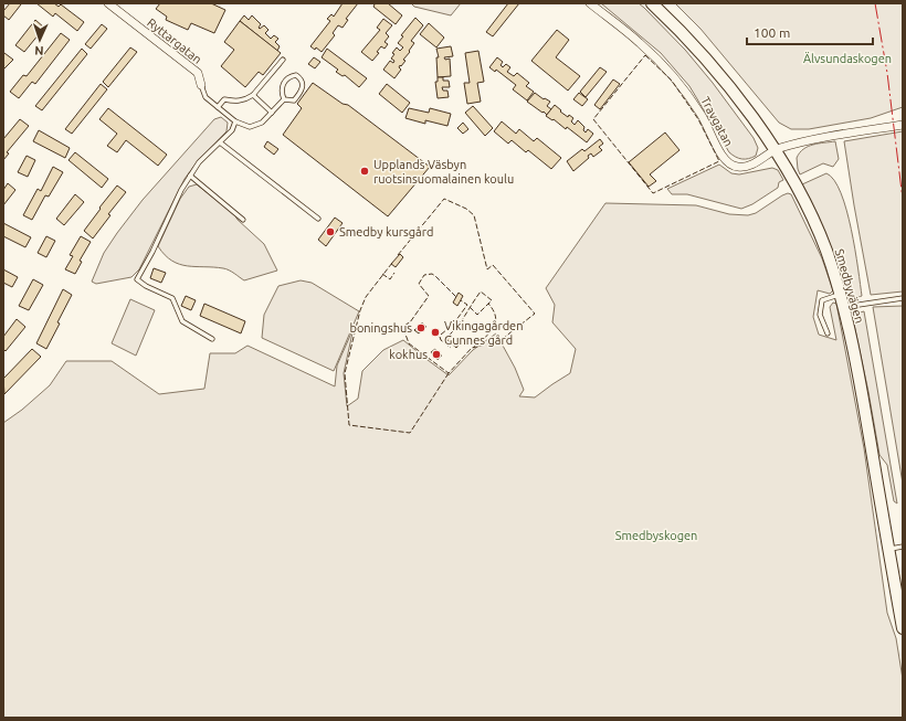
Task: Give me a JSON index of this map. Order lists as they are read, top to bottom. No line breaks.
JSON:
{"streets":{"street":["Ryttargatan","Travgatan","Smedbyvägen"]},"crossings":[["Travgatan","Smedbyvägen"]],"parks":["Älvsundaskogen","Smedbyskogen"],"places":["Upplands Väsbyn ruotsinsuomalainen koulu","Smedby kursgård","boningshus","Vikingagården Gunnes gård","kokhus"],"scale_bar":"100 m","north":"bottom"}
